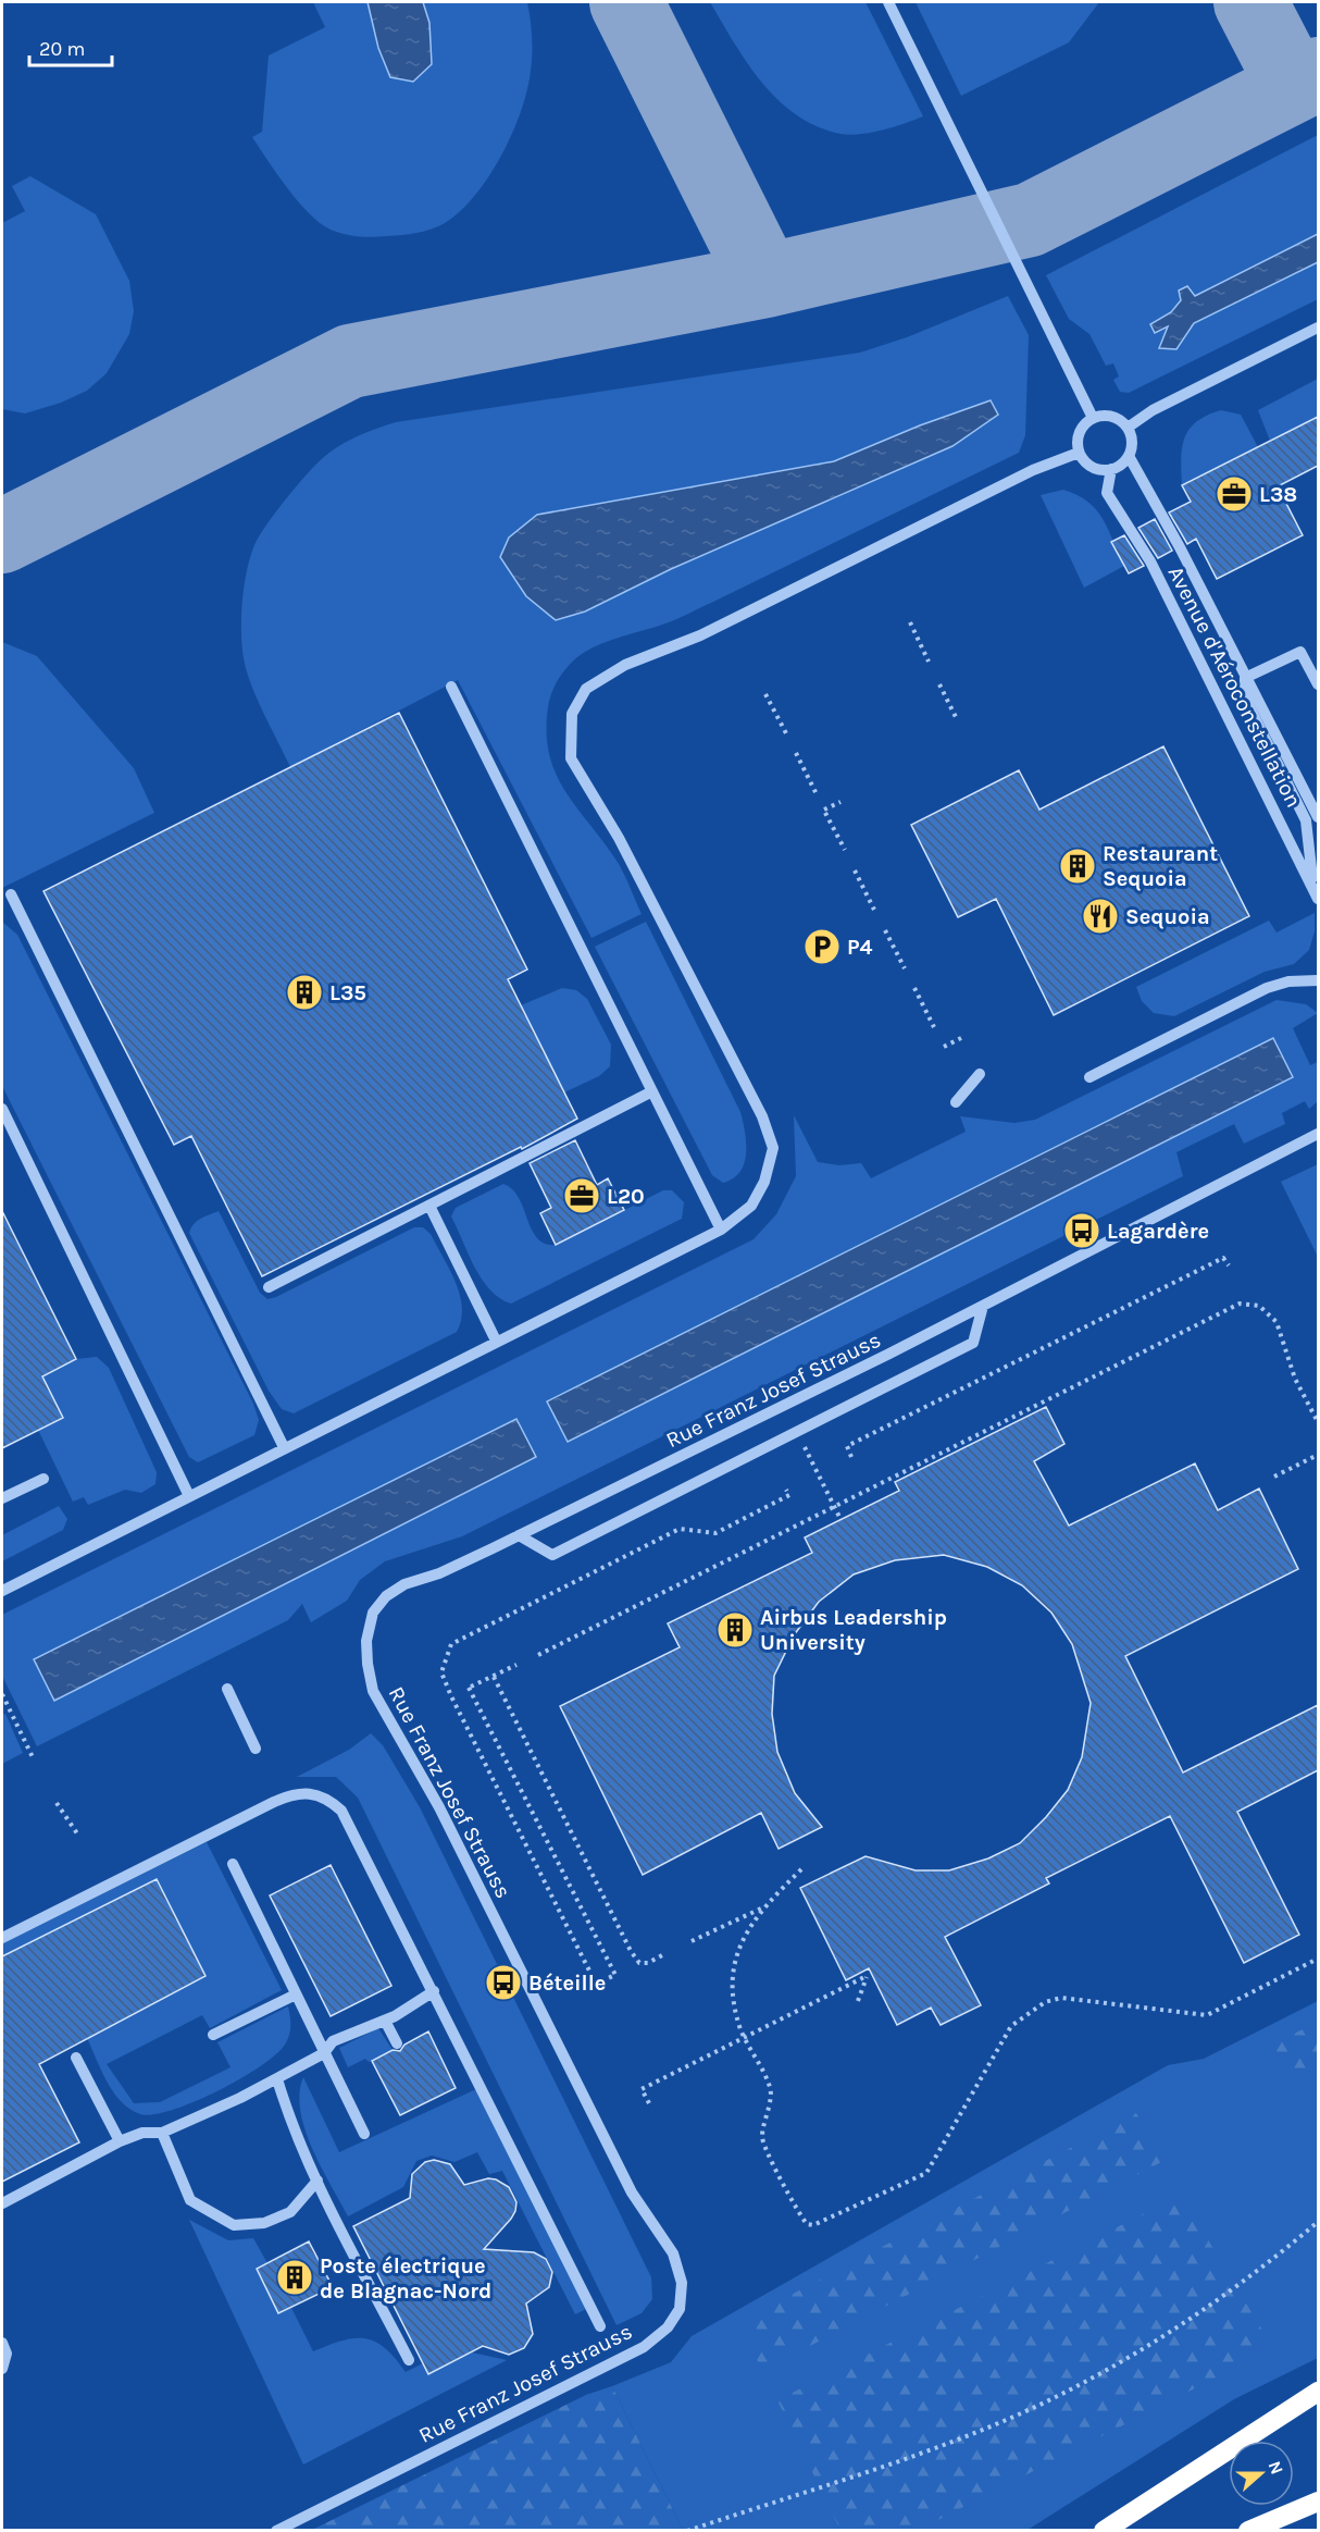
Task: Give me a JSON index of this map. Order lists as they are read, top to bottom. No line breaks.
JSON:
{"streets":{"street":["Avenue d'Aéroconstellation","Rue Franz Josef Strauss"]},"places":{"office":["L38","L20"],"building":["Restaurant Sequoia","L35","Airbus Leadership University","Poste électrique de Blagnac-Nord"],"restaurant":["Sequoia"],"parking":["P4"],"bus stop":["Lagardère","Béteille"]},"scale_bar":"20 m","north":"right"}
